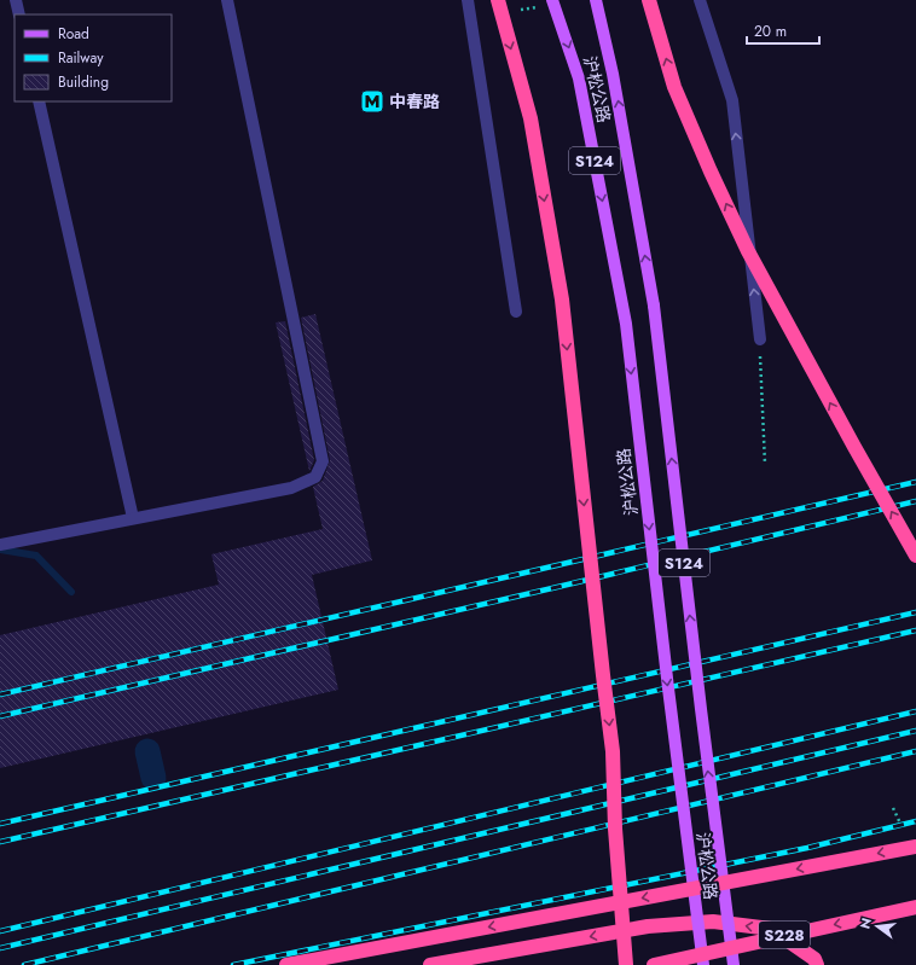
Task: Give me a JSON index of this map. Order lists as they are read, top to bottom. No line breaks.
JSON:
{"streets":{"highway":["S228"],"main road":["沪松公路","S124"]},"places":{"metro station":["中春路"]},"legend":["Road","Railway","Building"],"scale_bar":"20 m","north":"left"}
